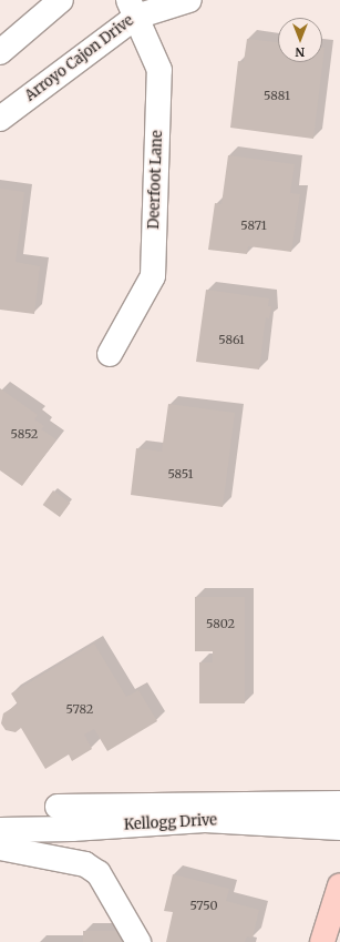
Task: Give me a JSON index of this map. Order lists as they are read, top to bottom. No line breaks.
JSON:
{"streets":{"street":["Arroyo Cajon Drive","Deerfoot Lane","Kellogg Drive"]},"crossings":[["Arroyo Cajon Drive","Deerfoot Lane"]],"house_numbers":["5881","5871","5861","5852","5851","5802","5782","5750"],"north":"bottom"}
